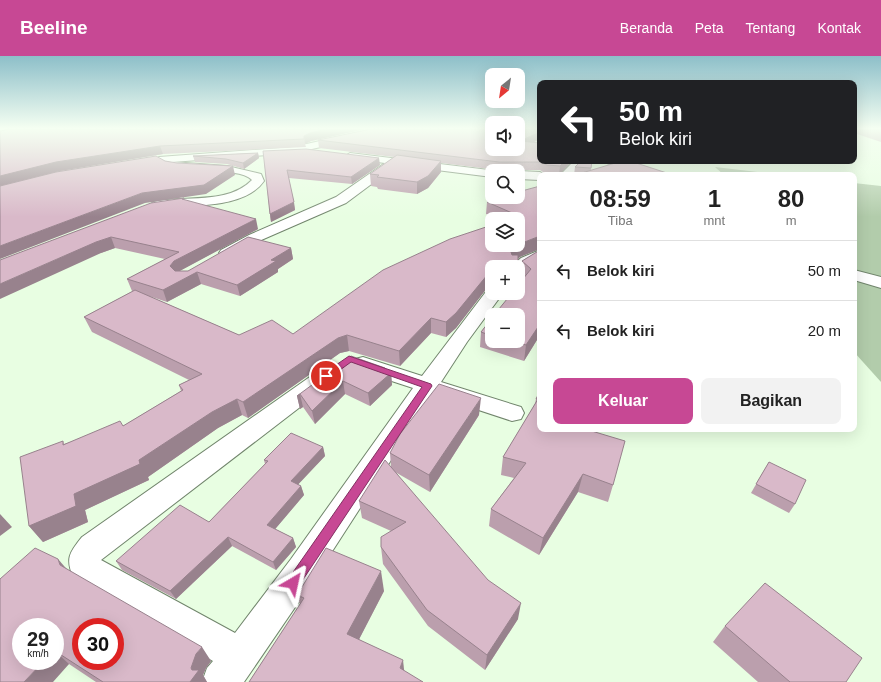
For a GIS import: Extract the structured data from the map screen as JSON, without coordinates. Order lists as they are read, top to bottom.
{
  "north": "bottom left",
  "page": {
    "header": "Beeline",
    "nav": [
      "Beranda",
      "Peta",
      "Tentang",
      "Kontak"
    ],
    "map_buttons": ["+", "−"],
    "turn": ["50 m", "Belok kiri"],
    "eta": [
      "08:59",
      "Tiba",
      "1",
      "mnt",
      "80",
      "m"
    ],
    "list": [
      {
        "name": "Belok kiri",
        "value": "50 m"
      },
      {
        "name": "Belok kiri",
        "value": "20 m"
      }
    ],
    "buttons": ["Keluar", "Bagikan"],
    "speed": "29 km/h",
    "limit": "30"
  }
}
